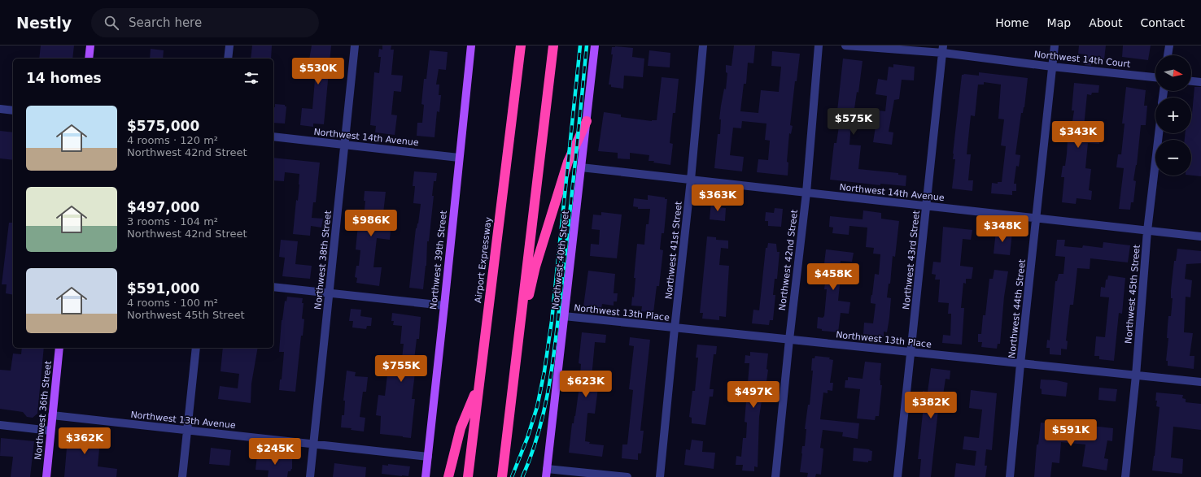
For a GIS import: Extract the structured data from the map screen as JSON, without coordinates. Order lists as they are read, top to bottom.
{
  "streets": {
    "highway": ["Airport Expressway"],
    "main road": ["Northwest 39th Street", "Northwest 40th Street", "Northwest 36th Street"],
    "street": [
      "Northwest 14th Court",
      "Northwest 14th Avenue",
      "Northwest 41st Street",
      "Northwest 38th Street",
      "Northwest 42nd Street",
      "Northwest 43rd Street",
      "Northwest 45th Street",
      "Northwest 44th Street",
      "Northwest 13th Place",
      "Northwest 13th Avenue"
    ]
  },
  "crossings": [
    ["Northwest 14th Court", "Northwest 43rd Street"],
    ["Northwest 14th Court", "Northwest 44th Street"],
    ["Northwest 14th Avenue", "Northwest 41st Street"],
    ["Northwest 14th Avenue", "Northwest 38th Street"],
    ["Northwest 14th Avenue", "Northwest 39th Street"],
    ["Northwest 14th Avenue", "Northwest 40th Street"],
    ["Northwest 14th Avenue", "Northwest 42nd Street"],
    ["Northwest 14th Avenue", "Northwest 43rd Street"],
    ["Northwest 14th Avenue", "Northwest 45th Street"],
    ["Northwest 14th Avenue", "Northwest 44th Street"],
    ["Northwest 41st Street", "Northwest 13th Place"],
    ["Northwest 38th Street", "Northwest 13th Avenue"],
    ["Northwest 39th Street", "Northwest 13th Avenue"],
    ["Northwest 40th Street", "Northwest 13th Place"],
    ["Northwest 42nd Street", "Northwest 13th Place"],
    ["Northwest 43rd Street", "Northwest 13th Place"],
    ["Northwest 45th Street", "Northwest 13th Place"],
    ["Northwest 44th Street", "Northwest 13th Place"],
    ["Northwest 36th Street", "Northwest 13th Avenue"]
  ],
  "north": "right",
  "page": {
    "header": "Nestly",
    "search": "Search here",
    "nav": [
      "Home",
      "Map",
      "About",
      "Contact"
    ],
    "map_buttons": ["+", "−"],
    "price": [
      "$530K",
      "$575K",
      "$343K",
      "$363K",
      "$986K",
      "$348K",
      "$458K",
      "$755K",
      "$623K",
      "$497K",
      "$382K",
      "$591K",
      "$362K",
      "$245K"
    ],
    "heading": "14 homes",
    "list": [
      {
        "name": "$575,000",
        "note": "4 rooms · 120 m² · Northwest 42nd Street"
      },
      {
        "name": "$497,000",
        "note": "3 rooms · 104 m² · Northwest 42nd Street"
      },
      {
        "name": "$591,000",
        "note": "4 rooms · 100 m² · Northwest 45th Street"
      }
    ]
  }
}
